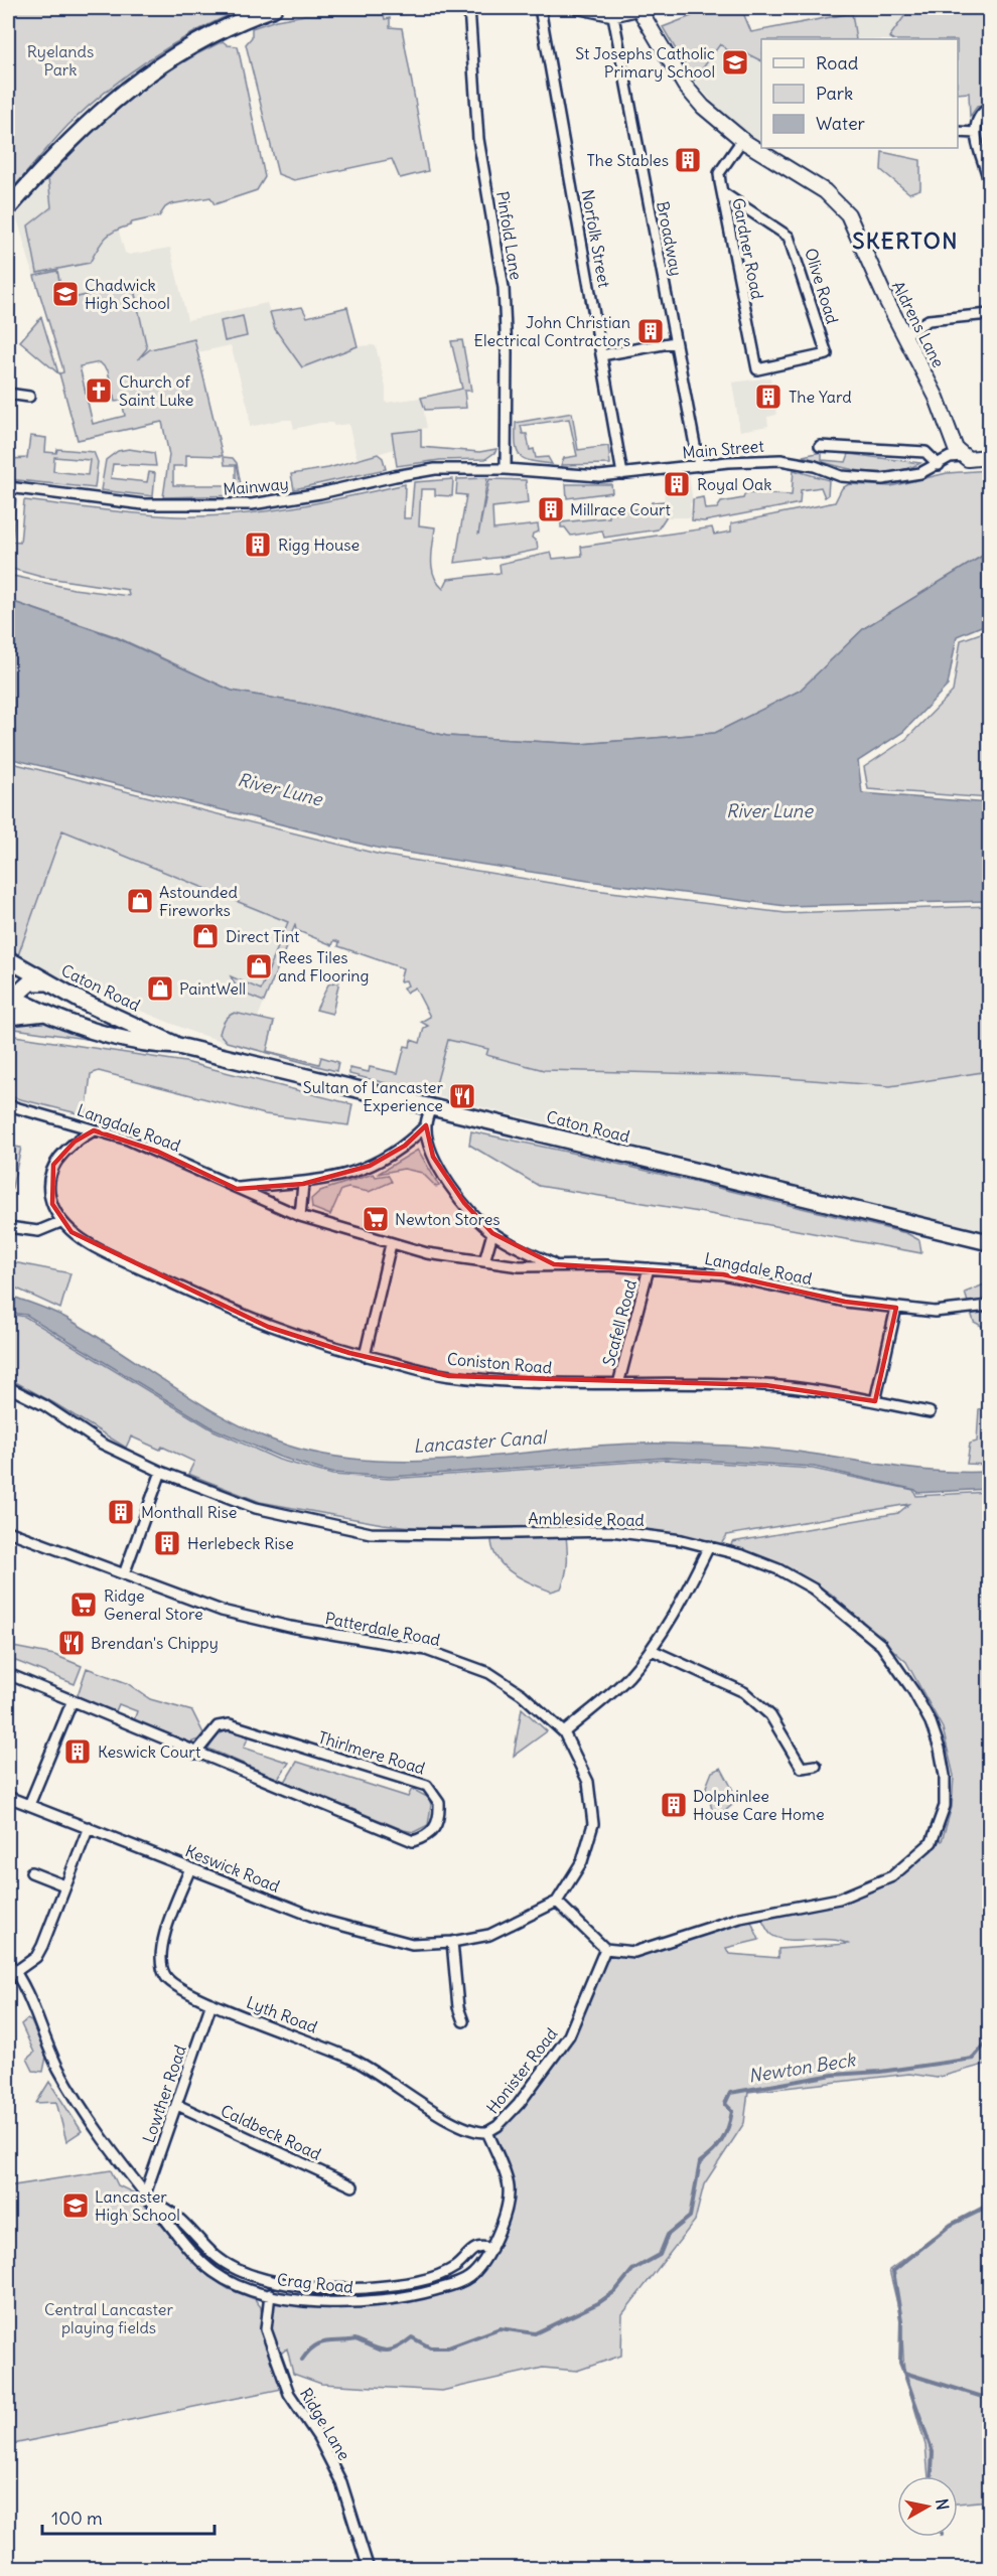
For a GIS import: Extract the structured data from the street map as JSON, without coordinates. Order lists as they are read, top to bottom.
{
  "streets": {
    "main road": ["Caton Road"],
    "street": [
      "Pinfold Lane",
      "Norfolk Street",
      "Broadway",
      "Gardner Road",
      "Olive Road",
      "Aldrens Lane",
      "Main Street",
      "Mainway",
      "Langdale Road",
      "Scafell Road",
      "Coniston Road",
      "Ambleside Road",
      "Patterdale Road",
      "Thirlmere Road",
      "Keswick Road",
      "Lyth Road",
      "Honister Road",
      "Lowther Road",
      "Caldbeck Road",
      "Crag Road",
      "Ridge Lane"
    ]
  },
  "crossings": [
    ["Pinfold Lane", "Main Street"],
    ["Pinfold Lane", "Mainway"],
    ["Norfolk Street", "Main Street"],
    ["Broadway", "Aldrens Lane"],
    ["Broadway", "Main Street"],
    ["Gardner Road", "Olive Road"],
    ["Gardner Road", "Aldrens Lane"],
    ["Aldrens Lane", "Main Street"],
    ["Main Street", "Mainway"],
    ["Langdale Road", "Scafell Road"],
    ["Scafell Road", "Coniston Road"],
    ["Ambleside Road", "Honister Road"],
    ["Patterdale Road", "Keswick Road"],
    ["Keswick Road", "Lyth Road"],
    ["Lyth Road", "Honister Road"],
    ["Lyth Road", "Lowther Road"],
    ["Lyth Road", "Crag Road"],
    ["Honister Road", "Crag Road"],
    ["Lowther Road", "Caldbeck Road"],
    ["Lowther Road", "Crag Road"],
    ["Crag Road", "Ridge Lane"]
  ],
  "districts": ["SKERTON"],
  "water": ["River Lune", "Lancaster Canal", "Newton Beck"],
  "parks": ["Ryelands Park", "Central Lancaster playing fields"],
  "places": {
    "school or university": ["St Josephs Catholic Primary School", "Chadwick High School", "Lancaster High School"],
    "building": [
      "The Stables",
      "John Christian Electrical Contractors",
      "The Yard",
      "Royal Oak",
      "Millrace Court",
      "Rigg House",
      "Monthall Rise",
      "Herlebeck Rise",
      "Keswick Court",
      "Dolphinlee House Care Home"
    ],
    "church": ["Church of Saint Luke"],
    "shop": [
      "Astounded Fireworks",
      "Direct Tint",
      "Rees Tiles and Flooring",
      "PaintWell"
    ],
    "restaurant": ["Sultan of Lancaster Experience", "Brendan's Chippy"],
    "supermarket": ["Newton Stores", "Ridge General Store"]
  },
  "legend": ["Road", "Park", "Water"],
  "scale_bar": "100 m",
  "north": "right"
}
